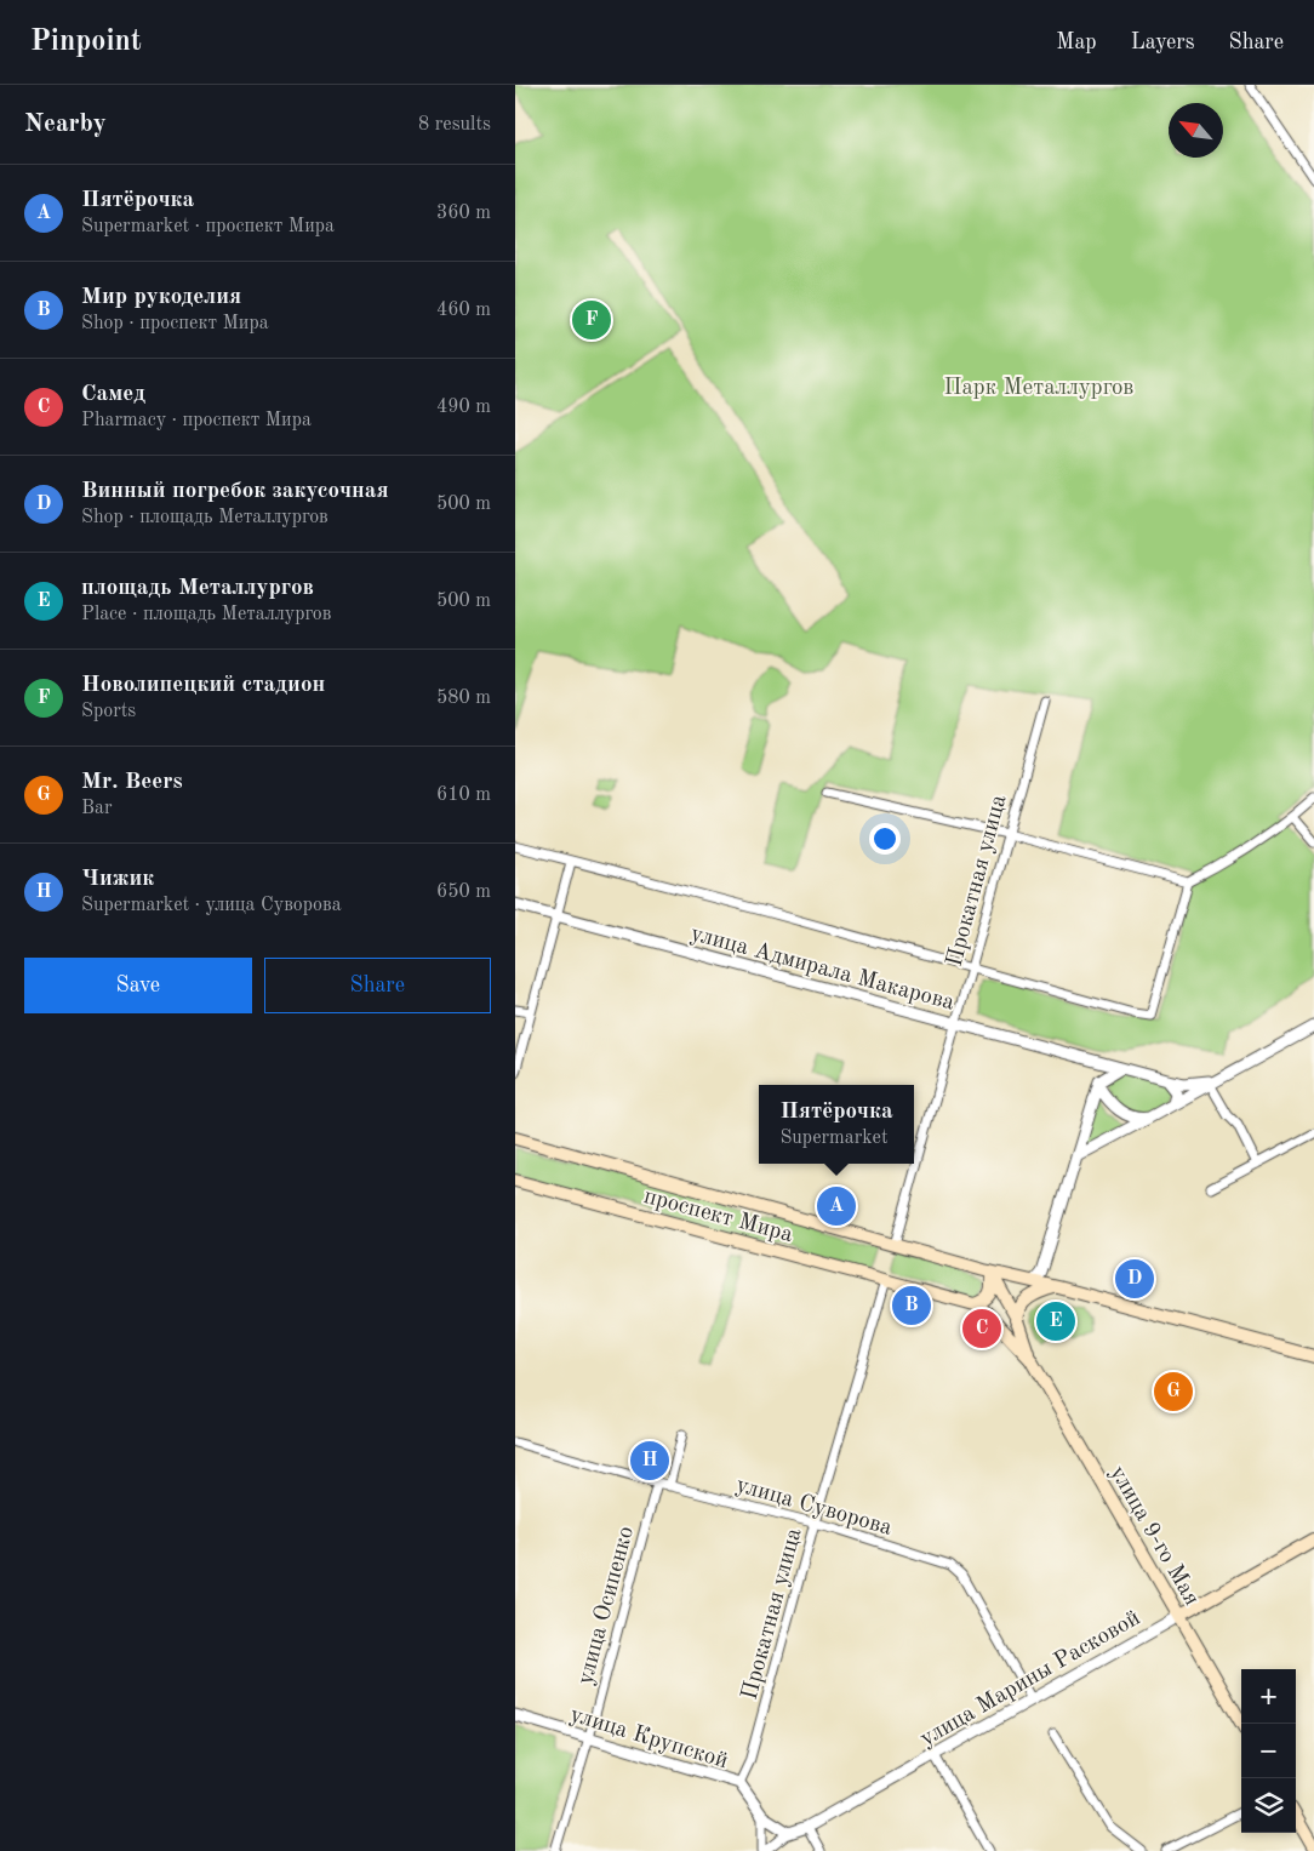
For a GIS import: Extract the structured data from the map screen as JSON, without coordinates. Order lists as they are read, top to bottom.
{
  "streets": {
    "main road": ["проспект Мира", "улица 9-го Мая", "улица Марины Расковой"],
    "street": [
      "Прокатная улица",
      "улица Адмирала Макарова",
      "улица Суворова",
      "улица Осипенко",
      "улица Крупской"
    ]
  },
  "crossings": [
    ["Прокатная улица", "улица Адмирала Макарова"],
    ["Прокатная улица", "проспект Мира"],
    ["Прокатная улица", "улица Суворова"],
    ["Прокатная улица", "улица Крупской"],
    ["проспект Мира", "улица 9-го Мая"],
    ["улица Суворова", "улица Осипенко"],
    ["улица Суворова", "улица Марины Расковой"],
    ["улица 9-го Мая", "улица Марины Расковой"],
    ["улица Осипенко", "улица Крупской"],
    ["улица Марины Расковой", "улица Крупской"]
  ],
  "parks": ["Парк Металлургов"],
  "north": "top left",
  "page": {
    "header": "Pinpoint",
    "nav": ["Map", "Layers", "Share"],
    "heading": ["Nearby", "8 results"],
    "list": [
      {
        "mark": "A",
        "name": "Пятёрочка",
        "note": "Supermarket · проспект Мира",
        "value": "360 m"
      },
      {
        "mark": "B",
        "name": "Мир рукоделия",
        "note": "Shop · проспект Мира",
        "value": "460 m"
      },
      {
        "mark": "C",
        "name": "Самед",
        "note": "Pharmacy · проспект Мира",
        "value": "490 m"
      },
      {
        "mark": "D",
        "name": "Винный погребок закусочная",
        "note": "Shop · площадь Металлургов",
        "value": "500 m"
      },
      {
        "mark": "E",
        "name": "площадь Металлургов",
        "note": "Place · площадь Металлургов",
        "value": "500 m"
      },
      {
        "mark": "F",
        "name": "Новолипецкий стадион",
        "note": "Sports",
        "value": "580 m"
      },
      {
        "mark": "G",
        "name": "Mr. Beers",
        "note": "Bar",
        "value": "610 m"
      },
      {
        "mark": "H",
        "name": "Чижик",
        "note": "Supermarket · улица Суворова",
        "value": "650 m"
      }
    ],
    "pins": [
      "F",
      "A",
      "D",
      "B",
      "E",
      "C",
      "G",
      "H"
    ],
    "buttons": ["Save", "Share"],
    "popup": ["Пятёрочка", "Supermarket"],
    "map_buttons": ["+", "−"]
  }
}
